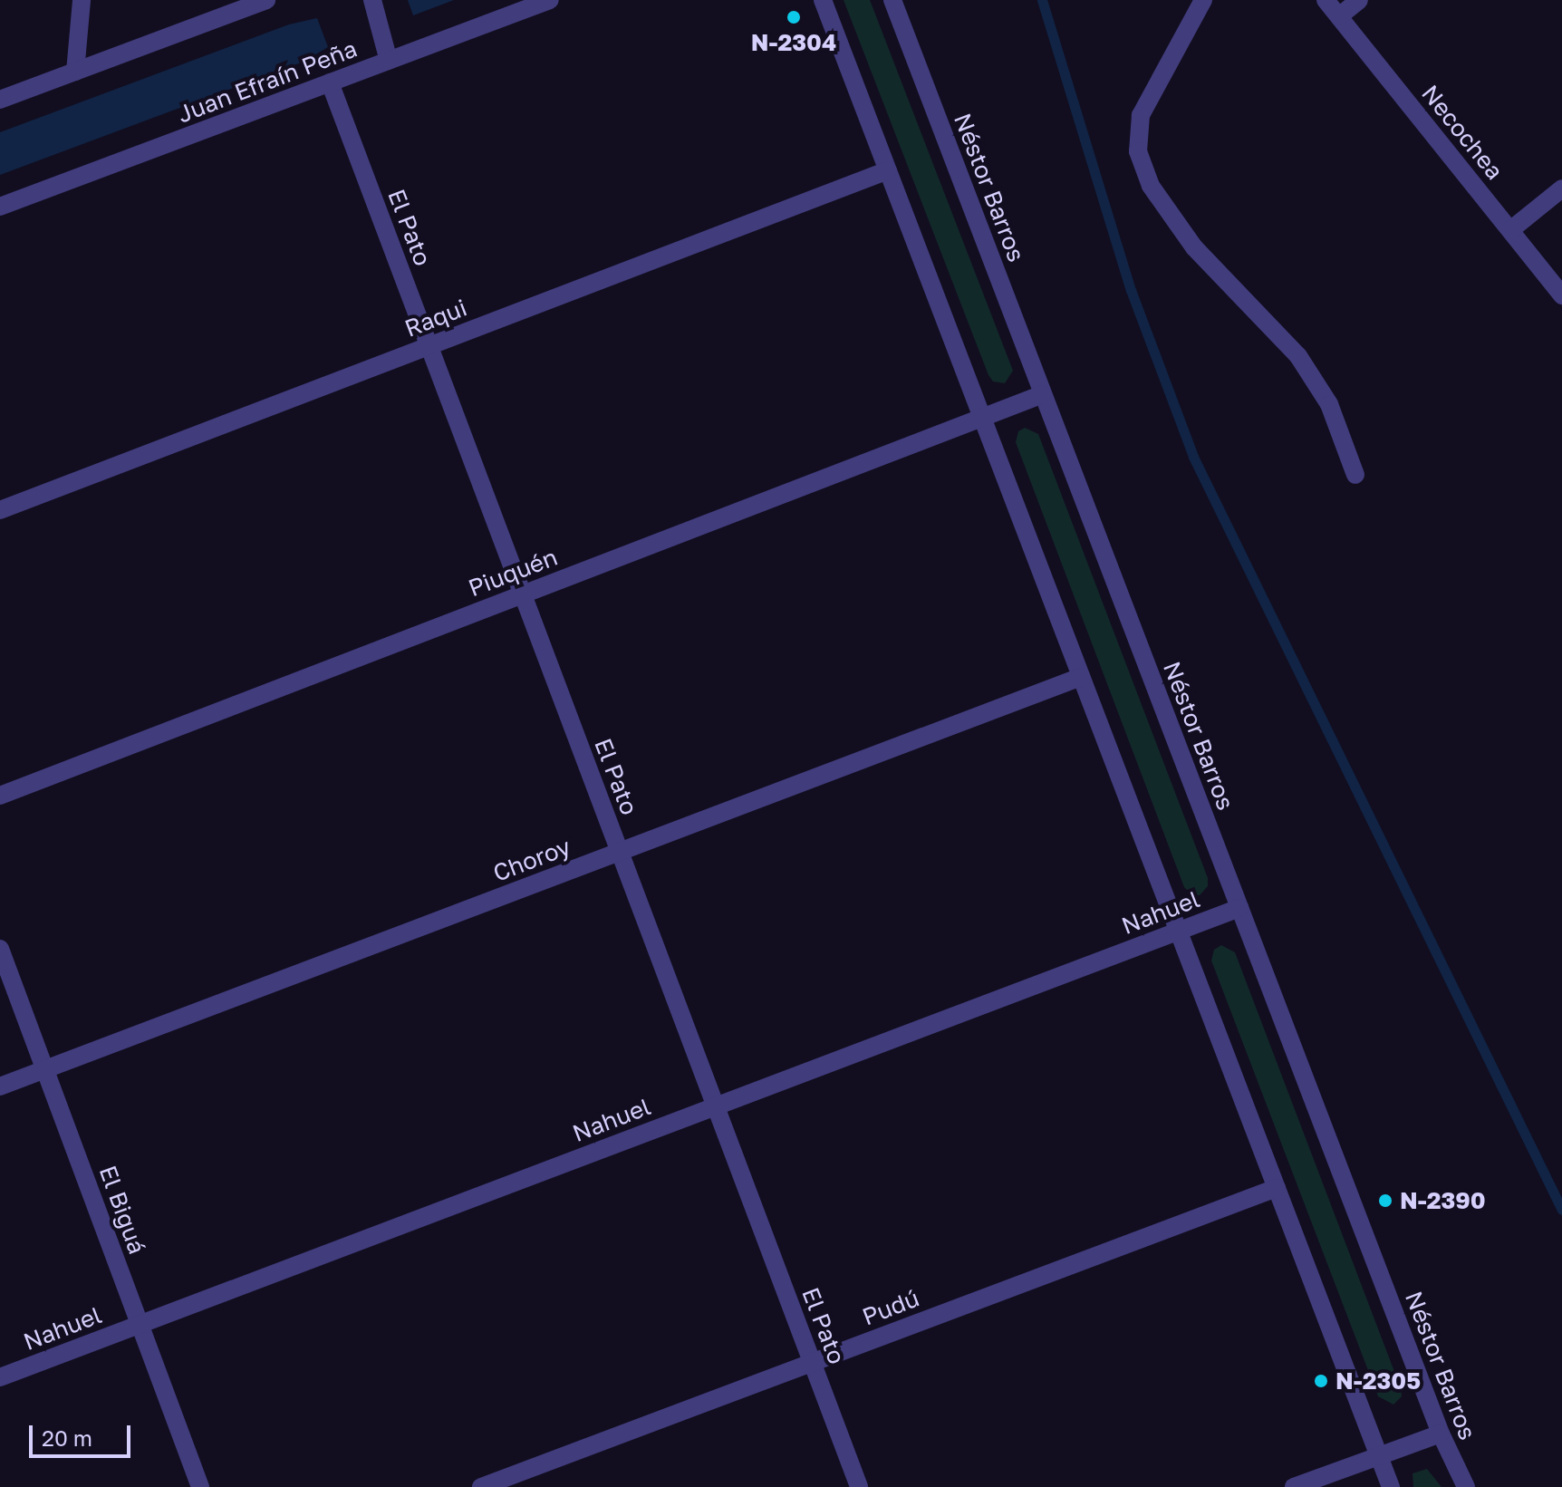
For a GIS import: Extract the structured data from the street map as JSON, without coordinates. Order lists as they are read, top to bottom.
{
  "streets": {
    "street": [
      "Juan Efraín Peña",
      "Necochea",
      "Néstor Barros",
      "El Pato",
      "Raqui",
      "Piuquén",
      "Choroy",
      "Nahuel",
      "El Biguá",
      "Pudú"
    ]
  },
  "crossings": [
    ["Juan Efraín Peña", "El Pato"],
    ["Néstor Barros", "Piuquén"],
    ["Néstor Barros", "Nahuel"],
    ["El Pato", "Raqui"],
    ["El Pato", "Piuquén"],
    ["El Pato", "Choroy"],
    ["El Pato", "Nahuel"],
    ["El Pato", "Pudú"],
    ["Choroy", "El Biguá"],
    ["Nahuel", "El Biguá"]
  ],
  "places": ["N-2304", "N-2390", "N-2305"],
  "scale_bar": "20 m"
}
